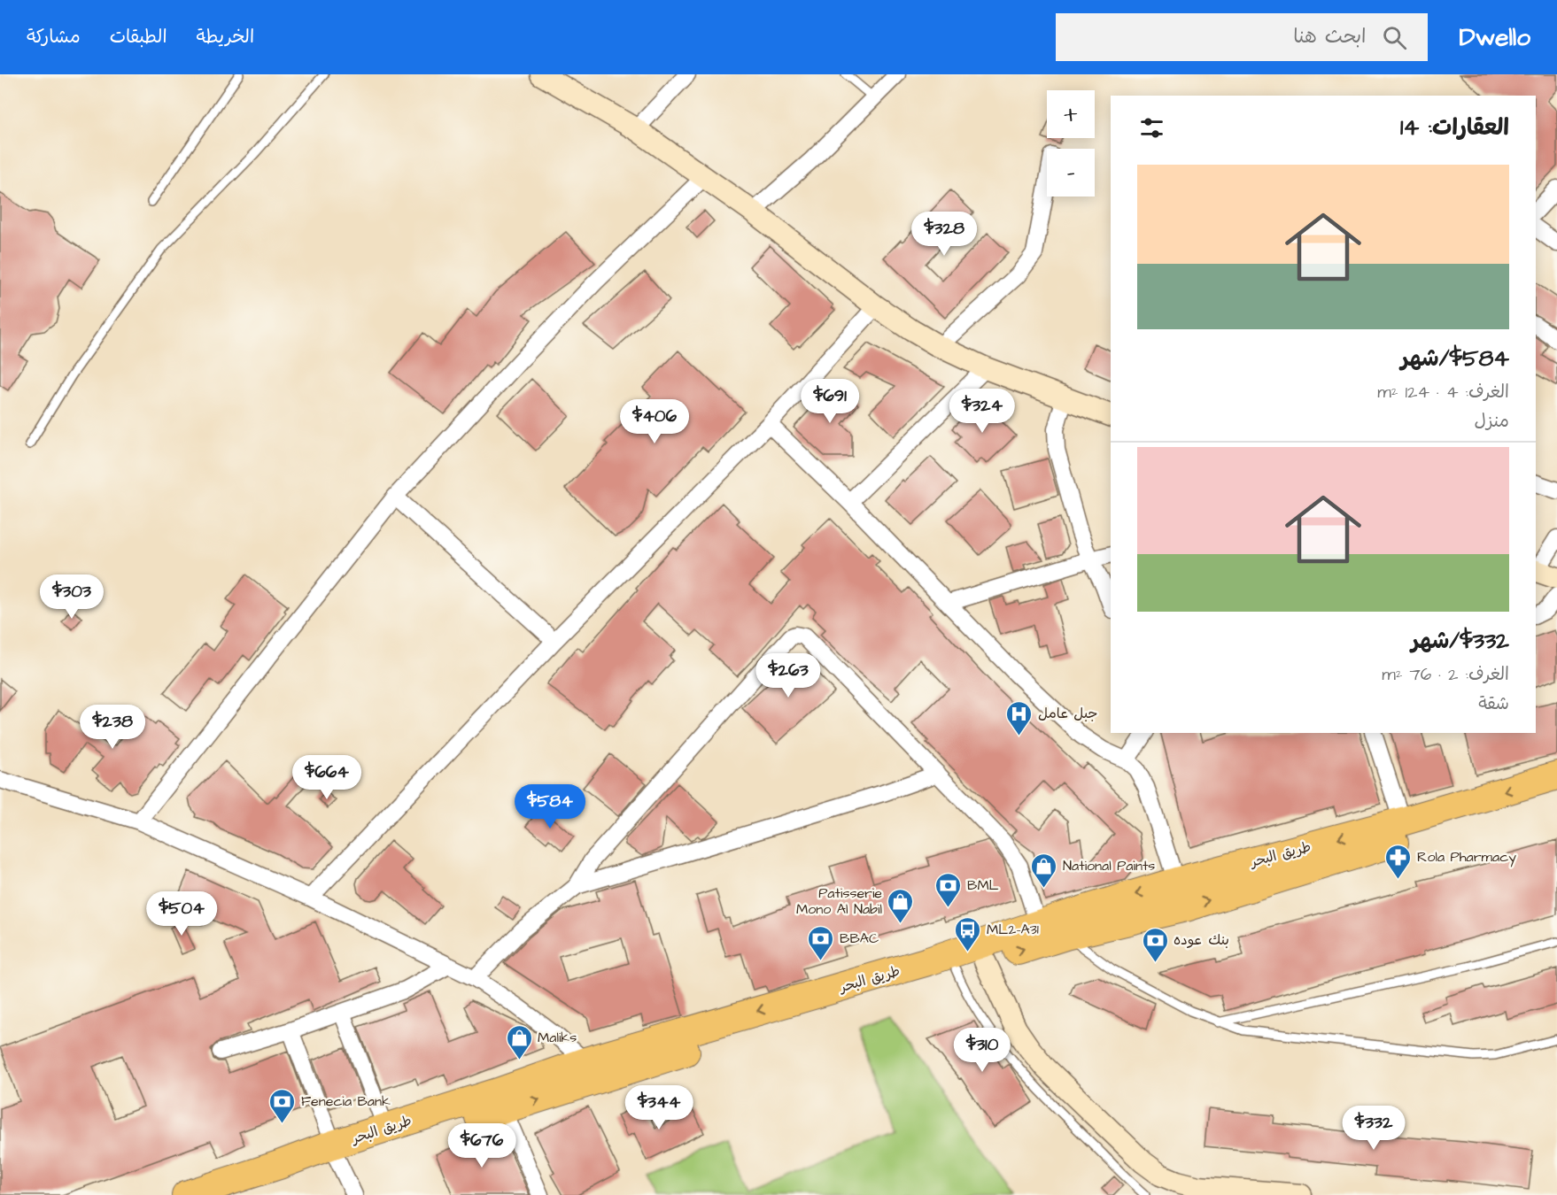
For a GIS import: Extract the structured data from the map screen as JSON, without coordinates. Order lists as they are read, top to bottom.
{
  "streets": {
    "highway": ["طريق البحر"]
  },
  "places": {
    "hospital": ["جبل عامل"],
    "pharmacy": ["Rola Pharmacy"],
    "shop": ["National Paints", "Patisserie Mono Al Nabil", "Maliks"],
    "bank": [
      "BML",
      "BBAC",
      "بنك عوده",
      "Fenecia Bank"
    ],
    "bus stop": ["ML2-A31"]
  },
  "page": {
    "header": "Dwello",
    "search": "ابحث هنا",
    "nav": ["الخريطة", "الطبقات", "مشاركة"],
    "map_buttons": ["+", "−"],
    "heading": "العقارات: 14",
    "list": [
      {
        "name": "$584/شهر",
        "note": "الغرف: 4 · 124 m² · منزل"
      },
      {
        "name": "$332/شهر",
        "note": "الغرف: 2 · 76 m² · شقة"
      }
    ],
    "price": [
      "$328",
      "$691",
      "$324",
      "$406",
      "$303",
      "$263",
      "$238",
      "$664",
      "$584",
      "$504",
      "$310",
      "$344",
      "$332",
      "$676"
    ]
  }
}
